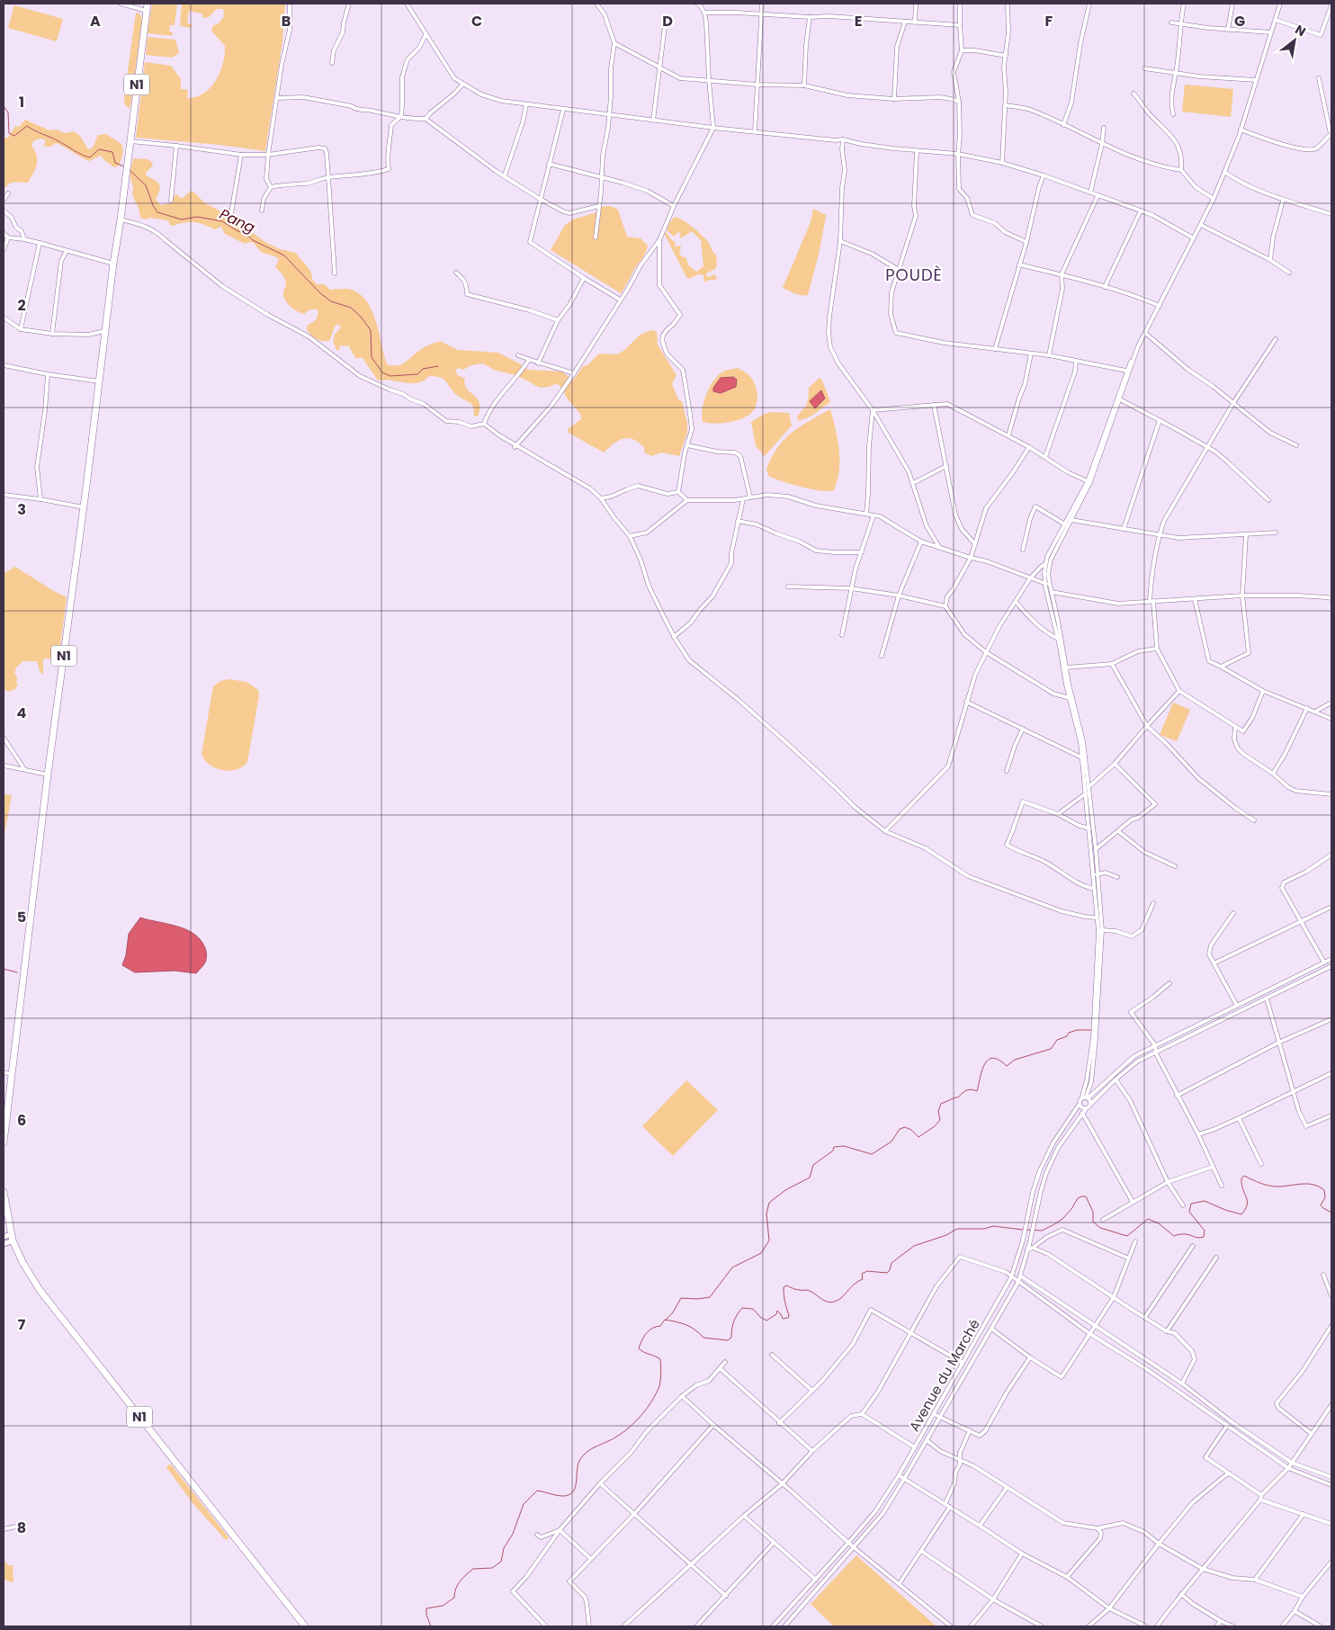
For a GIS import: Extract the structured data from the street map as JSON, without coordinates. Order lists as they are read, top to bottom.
{
  "streets": {
    "highway": ["N1"],
    "street": ["Avenue du Marché"]
  },
  "districts": ["POUDÈ"],
  "water": ["Pang"],
  "north": "top right",
  "grid": {
    "columns": [
      "A",
      "B",
      "C",
      "D",
      "E",
      "F",
      "G"
    ],
    "rows": [
      "1",
      "2",
      "3",
      "4",
      "5",
      "6",
      "7",
      "8"
    ]
  }
}
